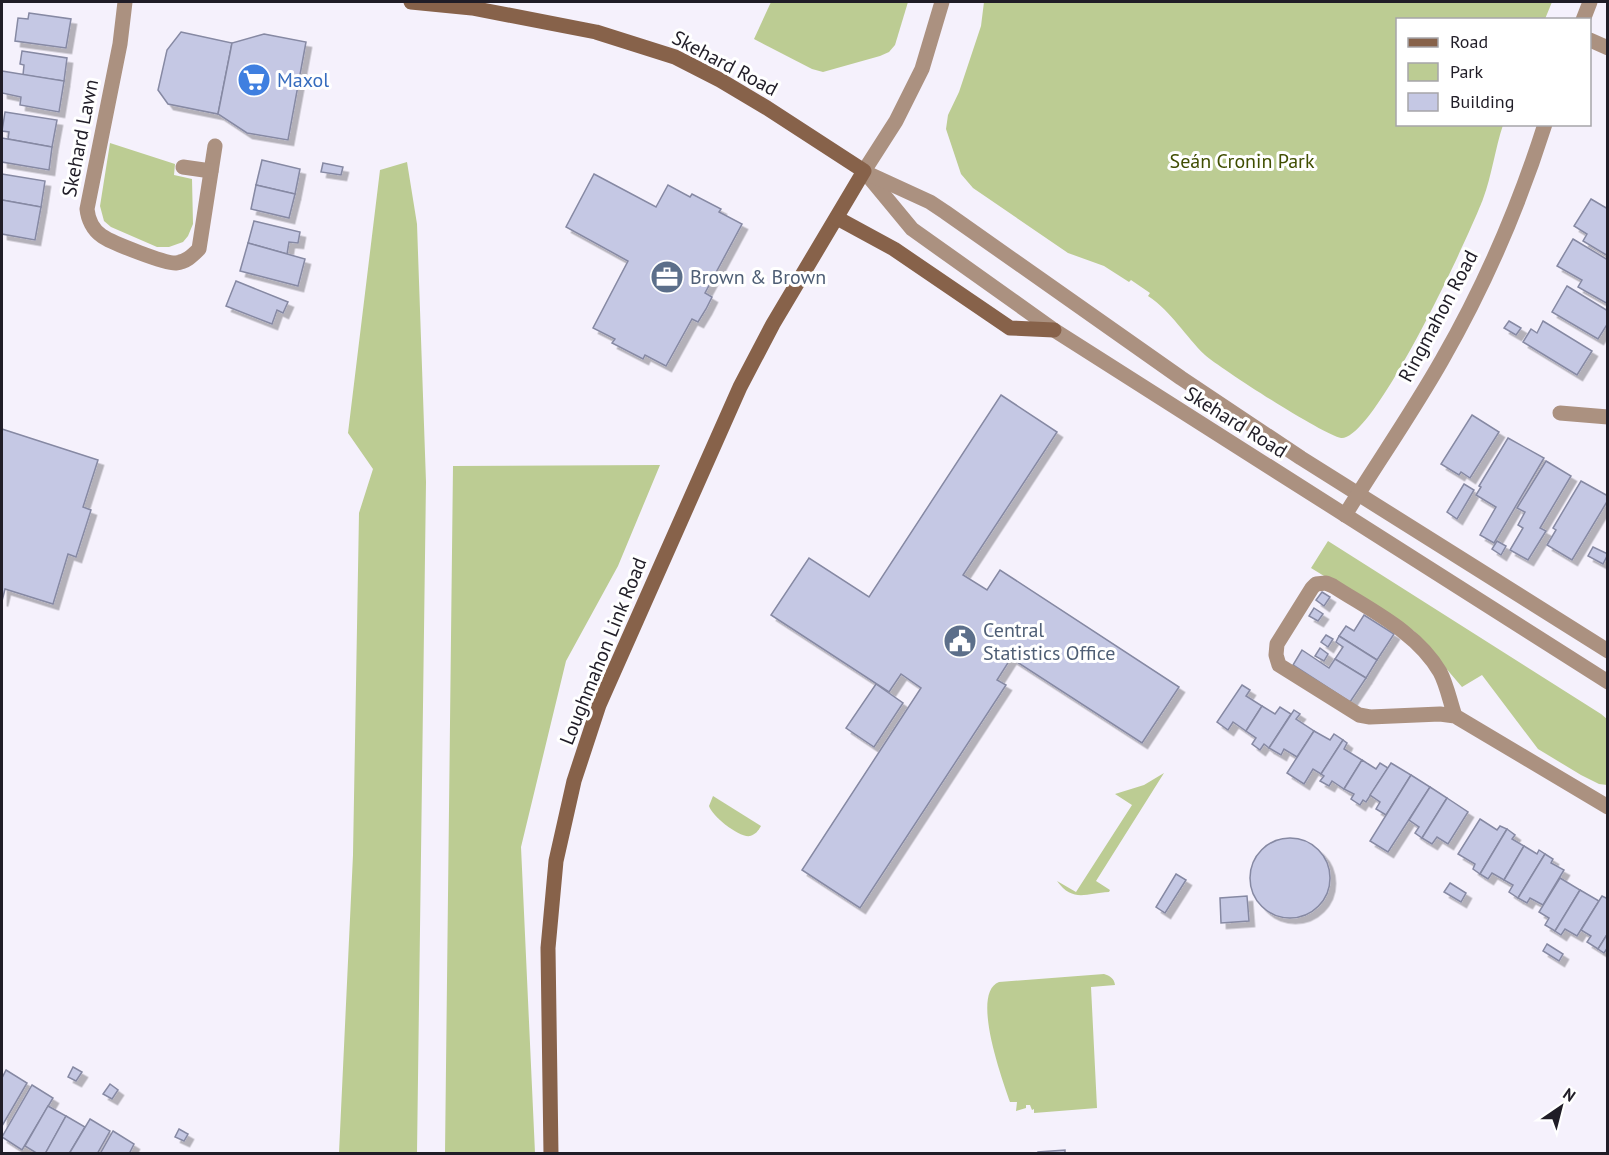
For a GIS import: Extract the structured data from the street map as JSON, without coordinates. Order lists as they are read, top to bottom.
{
  "streets": {
    "main road": ["Skehard Road", "Loughmahon Link Road"],
    "street": ["Skehard Lawn", "Ringmahon Road"]
  },
  "crossings": [
    ["Skehard Road", "Ringmahon Road"],
    ["Skehard Road", "Loughmahon Link Road"]
  ],
  "parks": ["Seán Cronin Park"],
  "places": {
    "supermarket": ["Maxol"],
    "office": ["Brown & Brown"],
    "public building": ["Central Statistics Office"]
  },
  "legend": ["Road", "Park", "Building"],
  "north": "top right"
}
